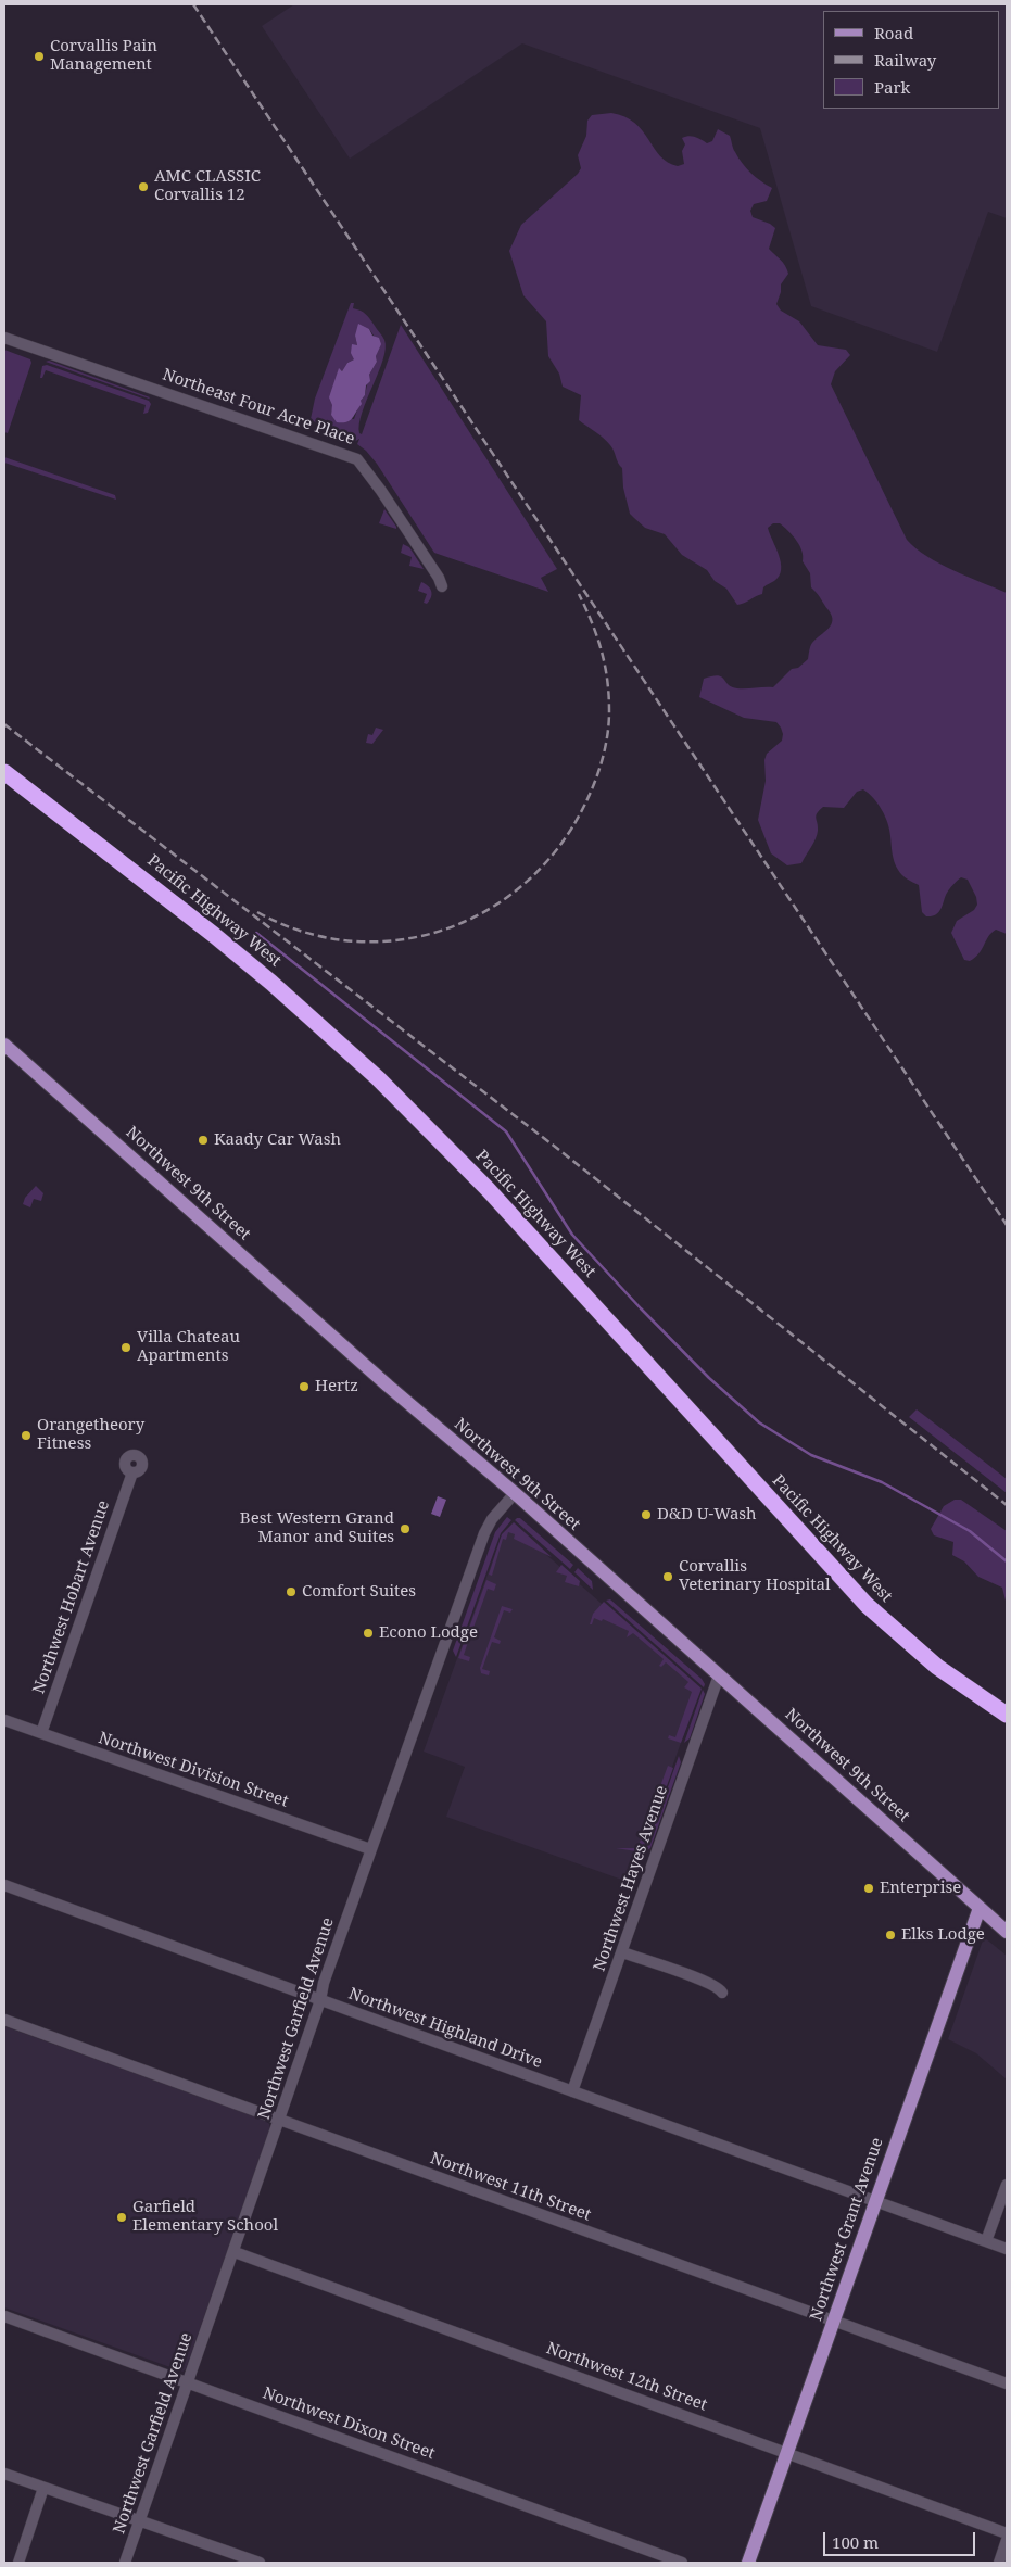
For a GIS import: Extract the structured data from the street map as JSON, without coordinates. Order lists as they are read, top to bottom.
{
  "streets": {
    "highway": ["Pacific Highway West"],
    "main road": ["Northwest 9th Street", "Northwest Grant Avenue"],
    "street": [
      "Northeast Four Acre Place",
      "Northwest Hobart Avenue",
      "Northwest Division Street",
      "Northwest Hayes Avenue",
      "Northwest Garfield Avenue",
      "Northwest Highland Drive",
      "Northwest 11th Street",
      "Northwest 12th Street",
      "Northwest Dixon Street"
    ]
  },
  "crossings": [
    ["Northwest 9th Street", "Northwest Hayes Avenue"],
    ["Northwest 9th Street", "Northwest Garfield Avenue"],
    ["Northwest 9th Street", "Northwest Grant Avenue"],
    ["Northwest Hobart Avenue", "Northwest Division Street"],
    ["Northwest Division Street", "Northwest Garfield Avenue"],
    ["Northwest Hayes Avenue", "Northwest Highland Drive"],
    ["Northwest Garfield Avenue", "Northwest Highland Drive"],
    ["Northwest Garfield Avenue", "Northwest 11th Street"],
    ["Northwest Garfield Avenue", "Northwest 12th Street"],
    ["Northwest Garfield Avenue", "Northwest Dixon Street"],
    ["Northwest Highland Drive", "Northwest Grant Avenue"],
    ["Northwest 11th Street", "Northwest Grant Avenue"],
    ["Northwest Grant Avenue", "Northwest 12th Street"]
  ],
  "places": [
    "Corvallis Pain Management",
    "AMC CLASSIC Corvallis 12",
    "Kaady Car Wash",
    "Villa Chateau Apartments",
    "Hertz",
    "Orangetheory Fitness",
    "D&D U-Wash",
    "Best Western Grand Manor and Suites",
    "Corvallis Veterinary Hospital",
    "Comfort Suites",
    "Econo Lodge",
    "Enterprise",
    "Elks Lodge",
    "Garfield Elementary School"
  ],
  "legend": ["Road", "Railway", "Park"],
  "scale_bar": "100 m"
}
